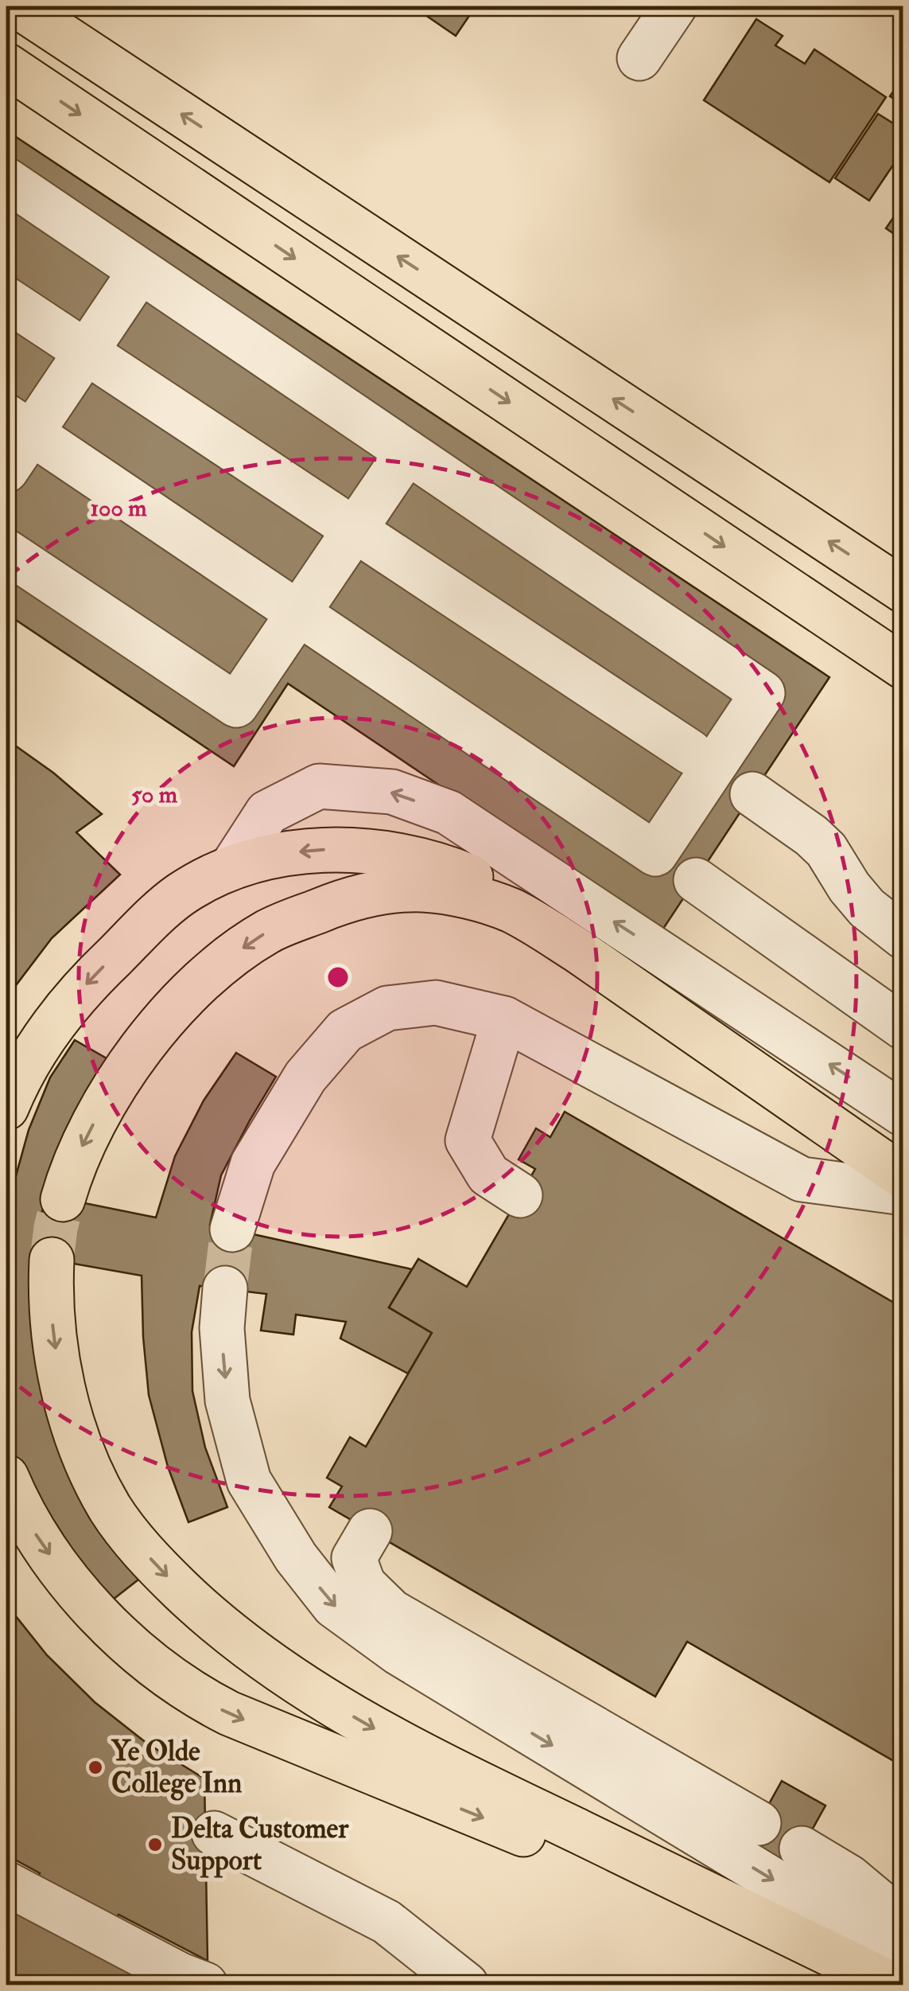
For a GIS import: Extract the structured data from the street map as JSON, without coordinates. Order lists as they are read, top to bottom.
{
  "places": ["Ye Olde College Inn", "Delta Customer Support"],
  "rings": ["100 m", "50 m"]
}
